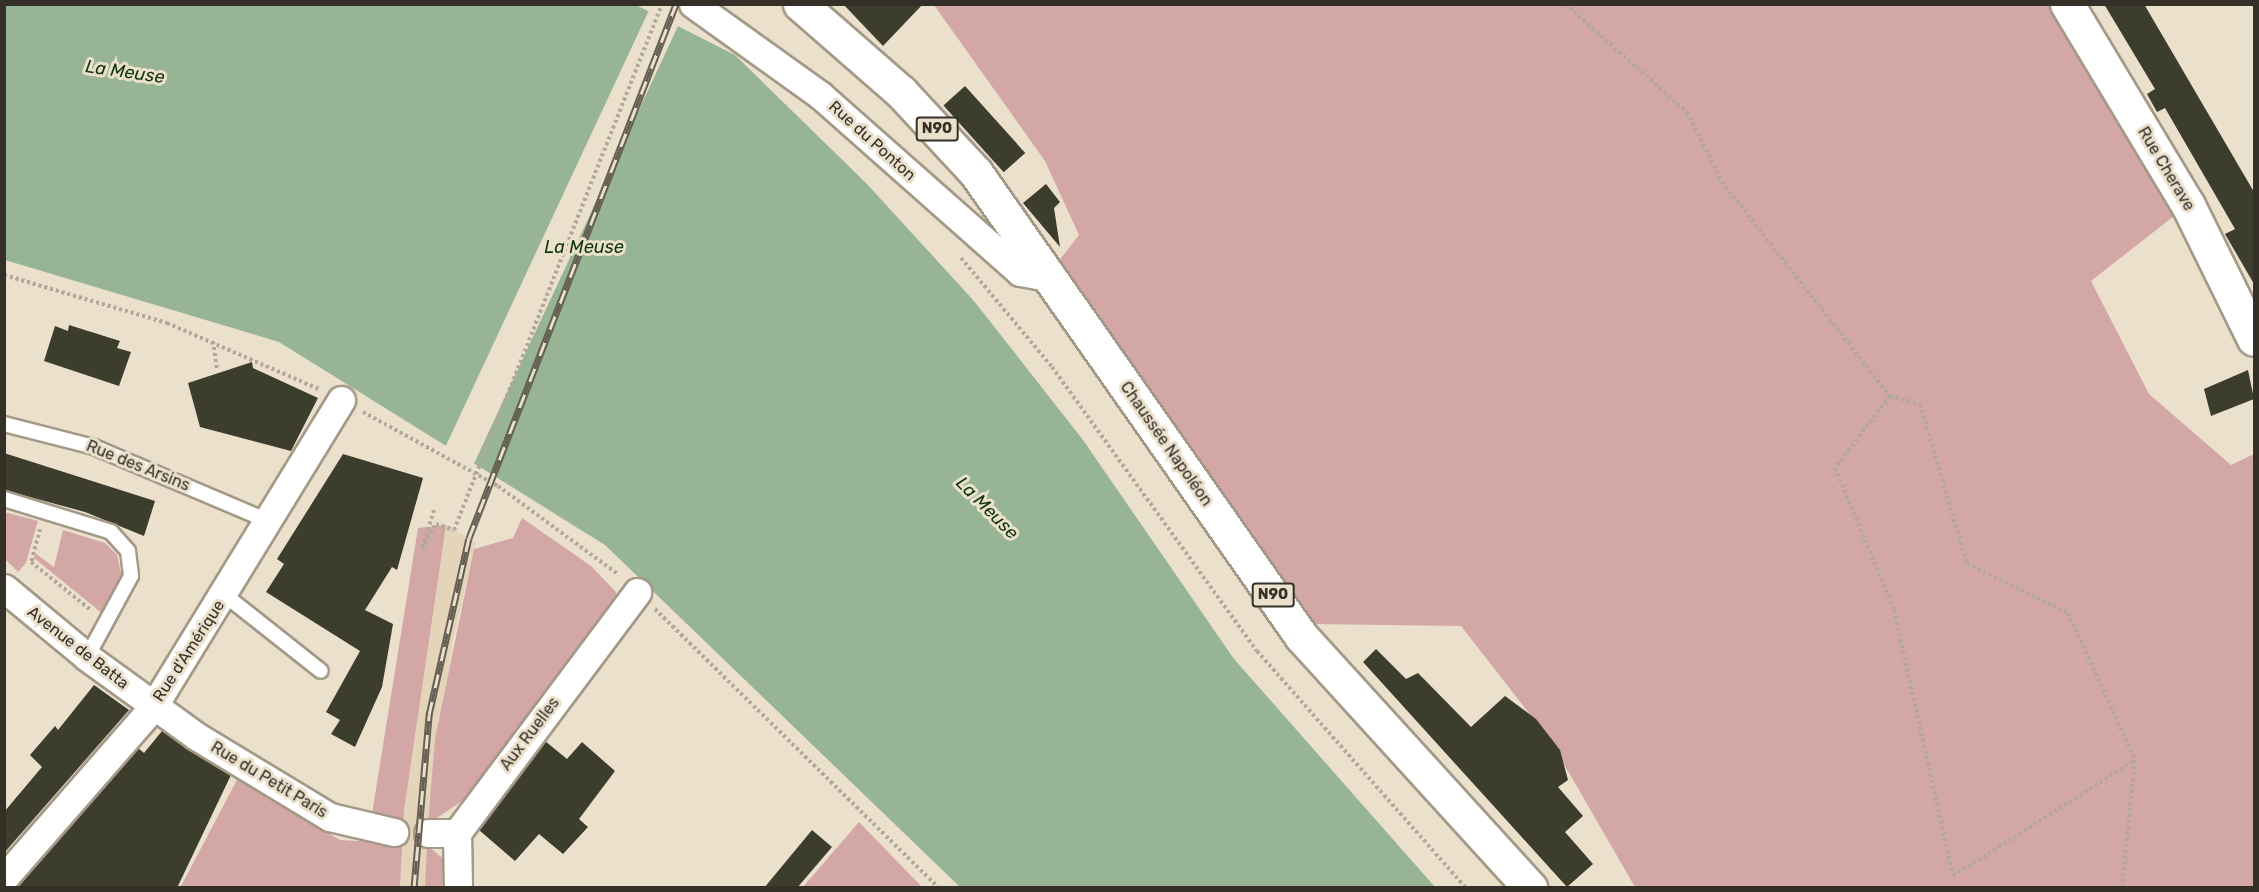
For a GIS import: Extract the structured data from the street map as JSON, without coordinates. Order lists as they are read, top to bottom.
{
  "streets": {
    "main road": ["N90", "Rue Cherave", "Chaussée Napoléon"],
    "street": [
      "Rue du Ponton",
      "Avenue de Batta",
      "Rue d'Amérique",
      "Aux Ruelles",
      "Rue du Petit Paris"
    ],
    "lane": ["Rue des Arsins"]
  },
  "crossings": [
    ["Rue du Ponton", "Chaussée Napoléon"],
    ["Rue des Arsins", "Rue d'Amérique"],
    ["Avenue de Batta", "Rue d'Amérique"],
    ["Avenue de Batta", "Rue du Petit Paris"],
    ["Rue d'Amérique", "Rue du Petit Paris"]
  ],
  "water": ["La Meuse"]
}
